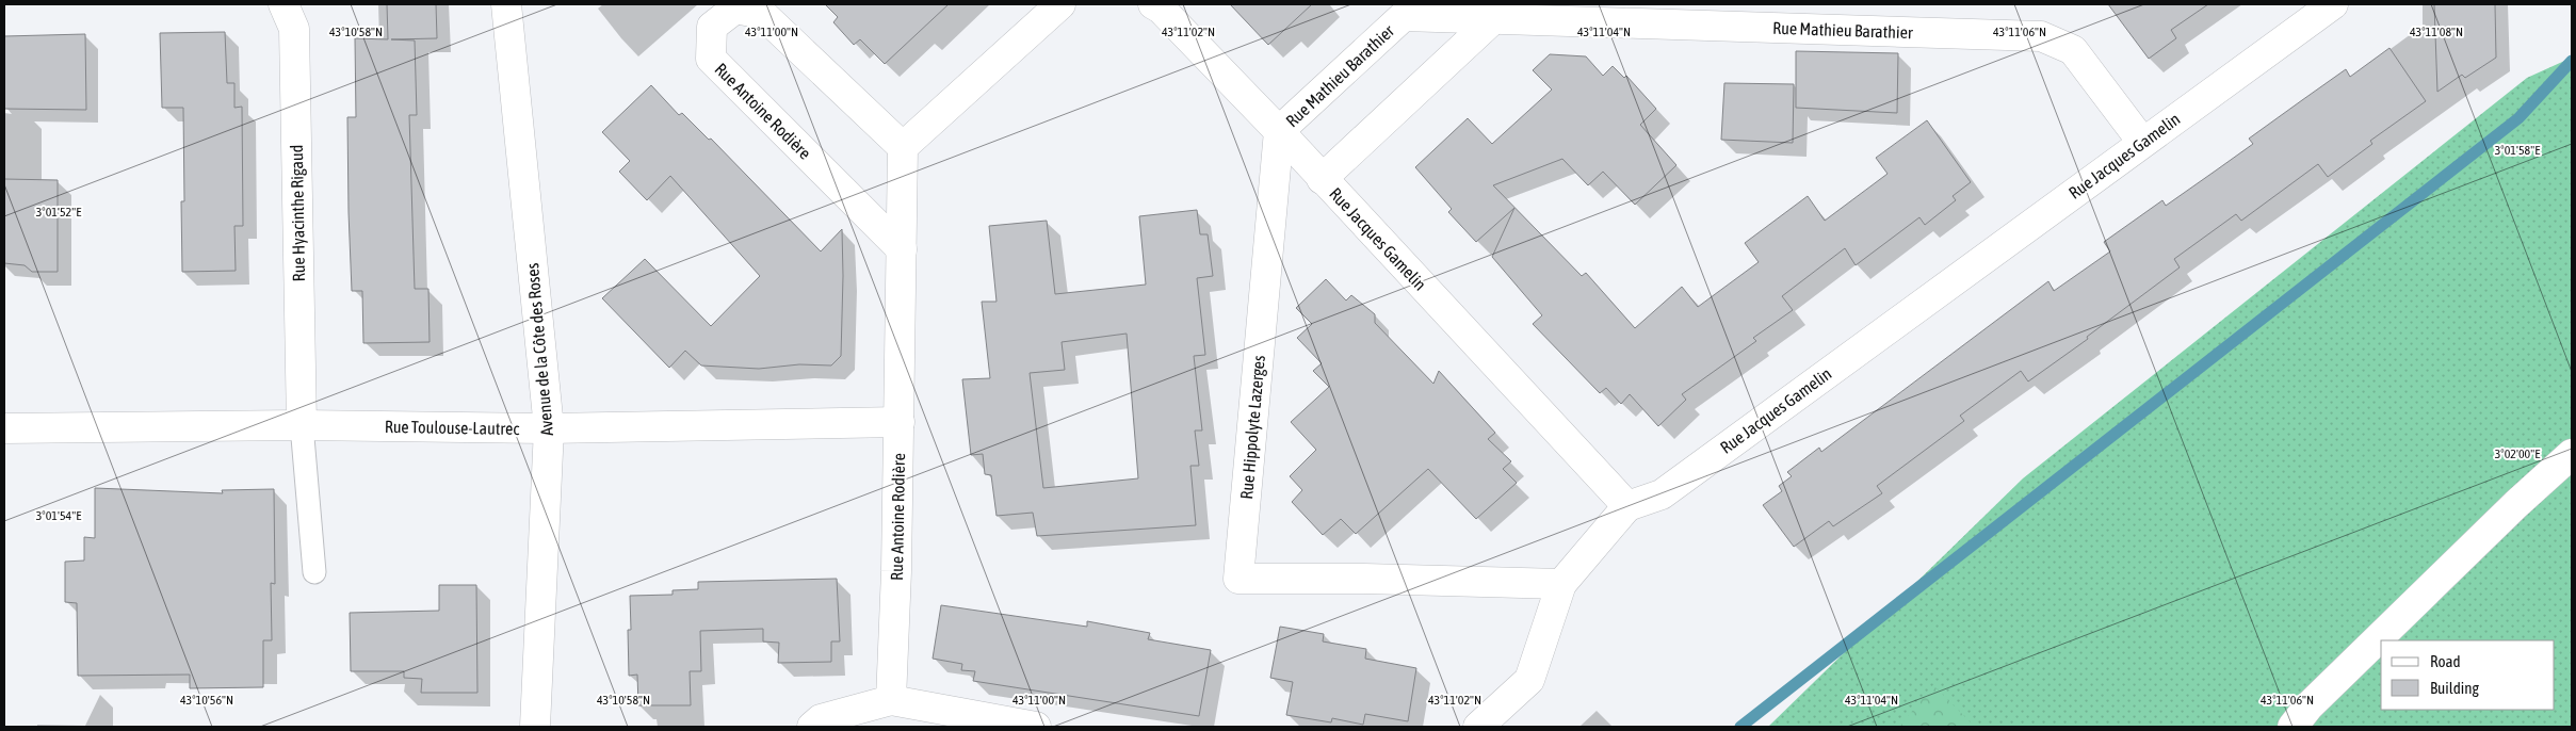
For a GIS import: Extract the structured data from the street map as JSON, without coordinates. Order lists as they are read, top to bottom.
{
  "streets": {
    "street": [
      "Rue Mathieu Barathier",
      "Rue Antoine Rodière",
      "Rue Jacques Gamelin",
      "Rue Hyacinthe Rigaud",
      "Avenue de la Côte des Roses",
      "Rue Toulouse-Lautrec",
      "Rue Hippolyte Lazerges"
    ]
  },
  "crossings": [
    ["Rue Mathieu Barathier", "Rue Jacques Gamelin"],
    ["Rue Mathieu Barathier", "Rue Hippolyte Lazerges"],
    ["Rue Antoine Rodière", "Rue Toulouse-Lautrec"],
    ["Rue Jacques Gamelin", "Rue Hippolyte Lazerges"],
    ["Rue Hyacinthe Rigaud", "Rue Toulouse-Lautrec"],
    ["Avenue de la Côte des Roses", "Rue Toulouse-Lautrec"]
  ],
  "legend": ["Road", "Building"],
  "coordinates": [
    "43°11'02\"N",
    "43°10'58\"N",
    "43°11'00\"N",
    "43°11'04\"N",
    "43°11'06\"N",
    "43°11'08\"N",
    "3°01'58\"E",
    "3°01'52\"E",
    "3°02'00\"E",
    "3°01'54\"E",
    "43°10'56\"N"
  ]
}
